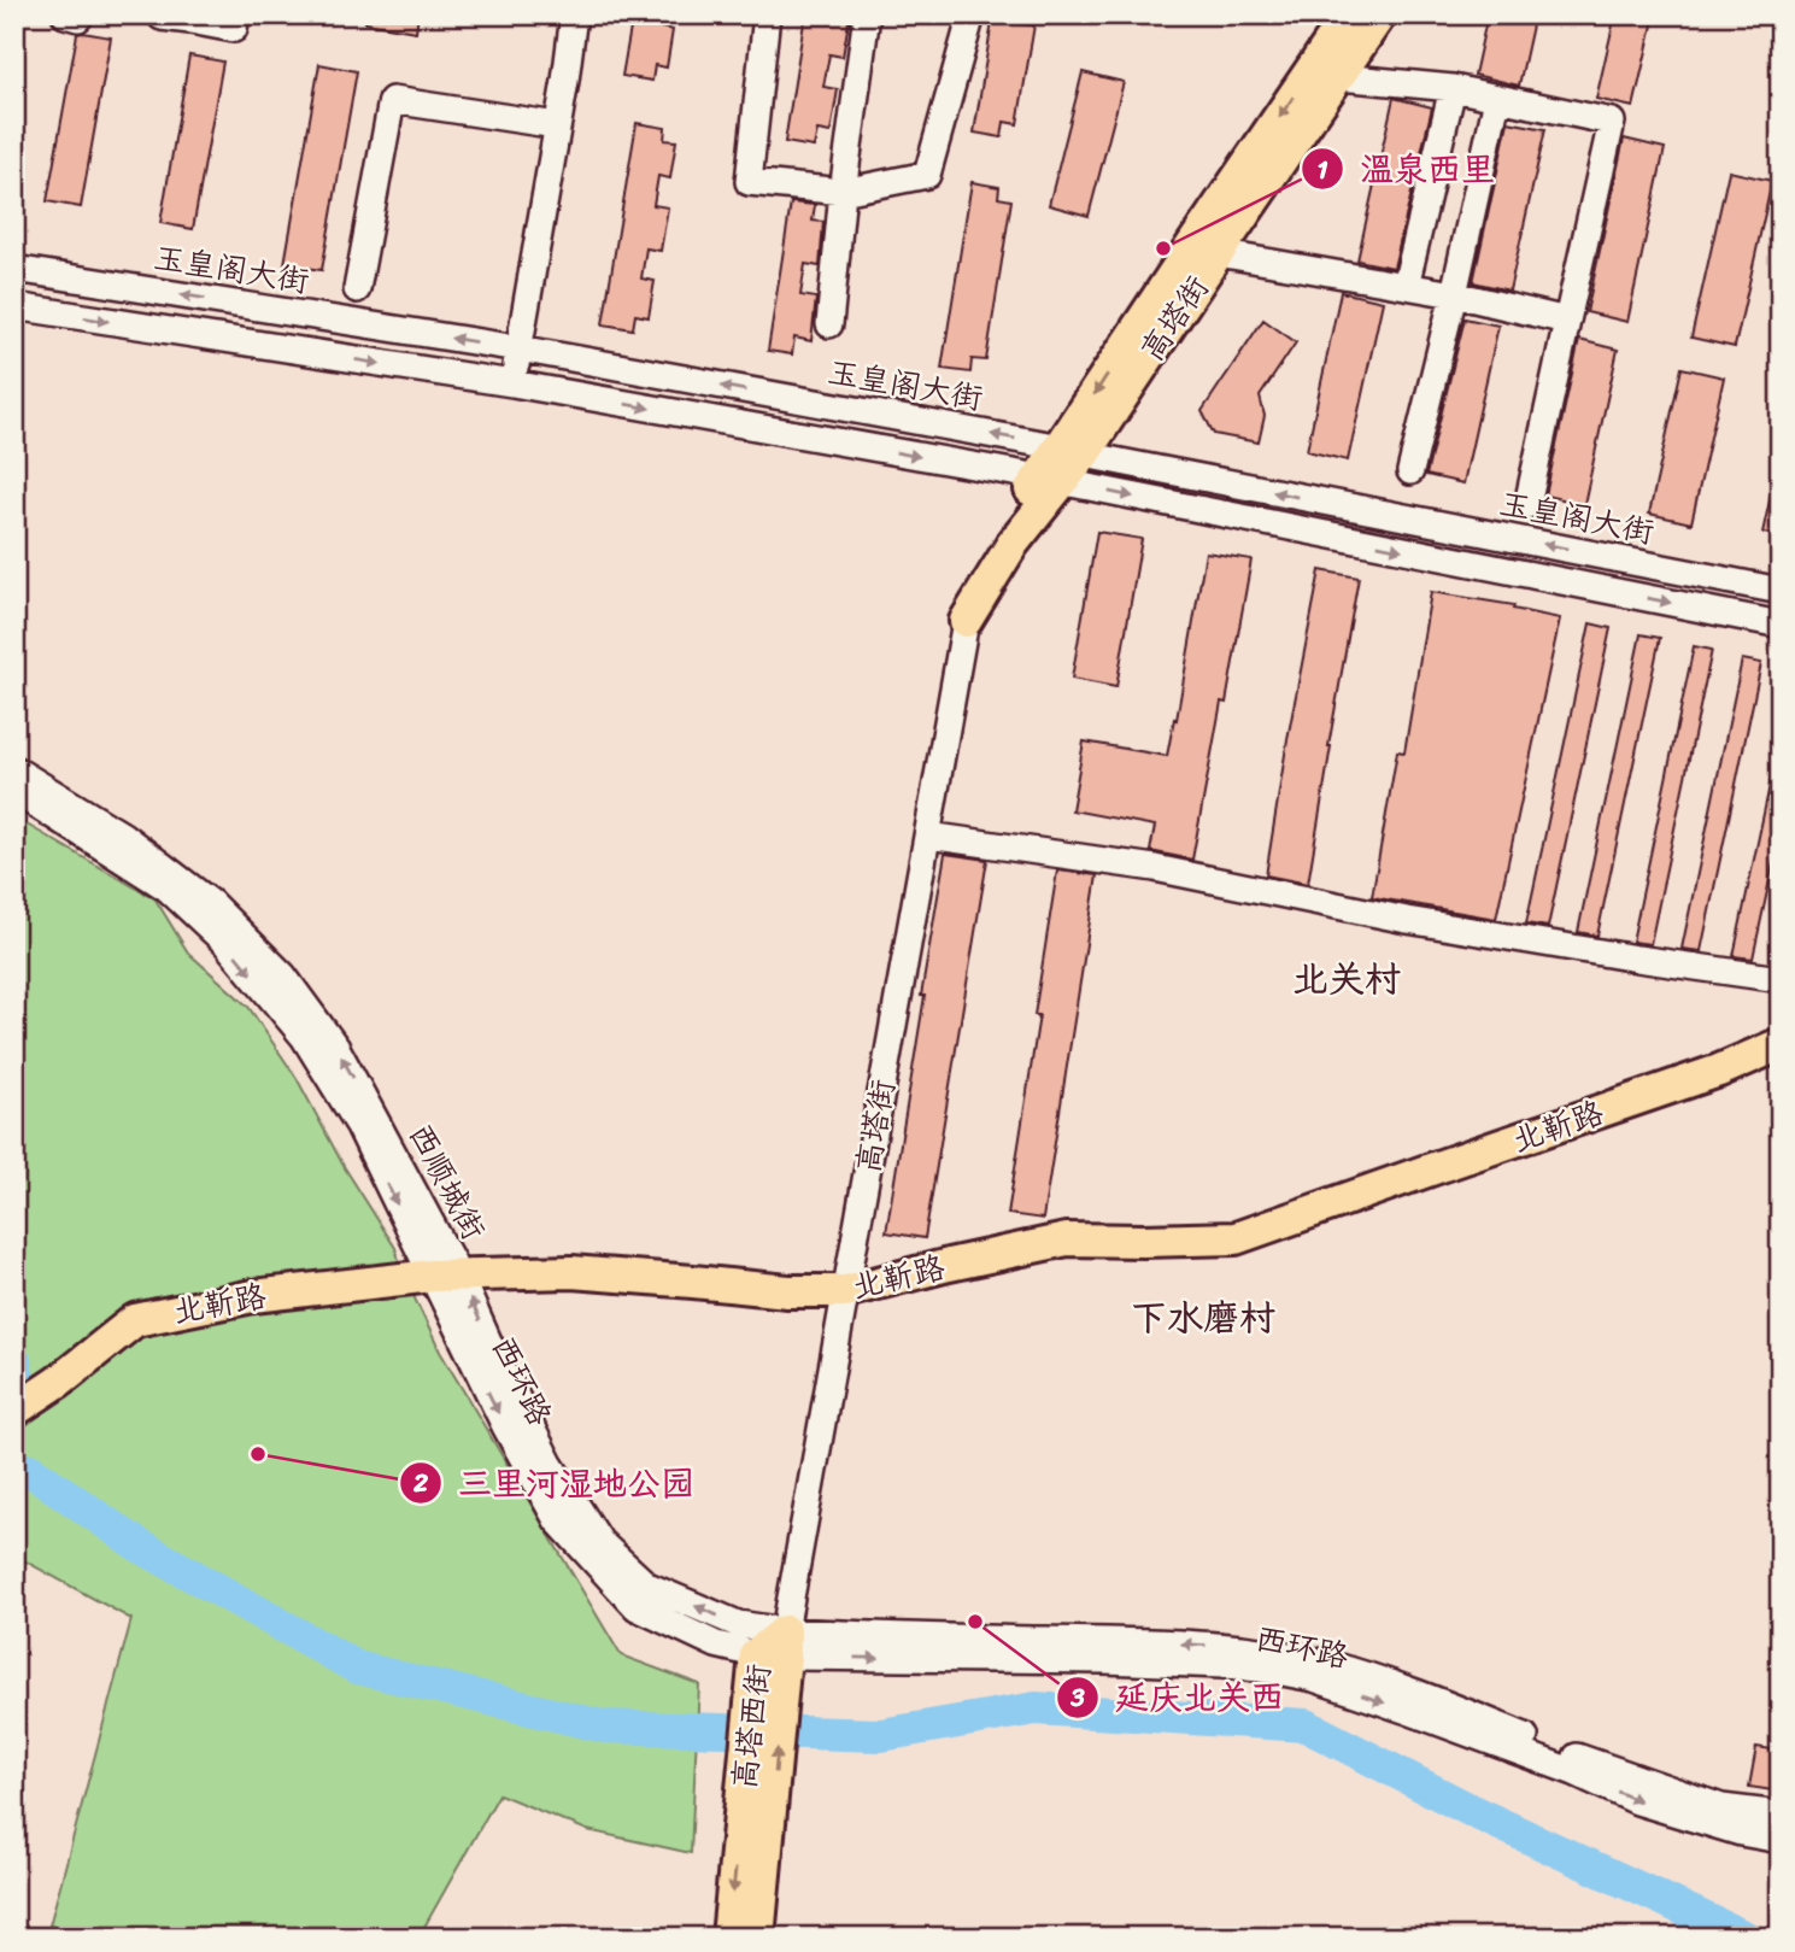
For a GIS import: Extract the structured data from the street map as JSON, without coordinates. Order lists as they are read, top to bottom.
{
  "streets": {
    "main road": ["高塔街", "北靳路", "高塔西街"],
    "street": ["玉皇阁大街", "西顺城街", "西环路"]
  },
  "crossings": [
    ["玉皇阁大街", "高塔街"],
    ["高塔街", "北靳路"],
    ["高塔街", "西顺城街"],
    ["高塔街", "西环路"],
    ["高塔街", "高塔西街"],
    ["北靳路", "西顺城街"],
    ["北靳路", "西环路"],
    ["西顺城街", "西环路"],
    ["西顺城街", "高塔西街"],
    ["西环路", "高塔西街"]
  ],
  "districts": ["北关村", "下水磨村"],
  "places": ["温泉西里", "三里河湿地公园", "延庆北关西"]
}
